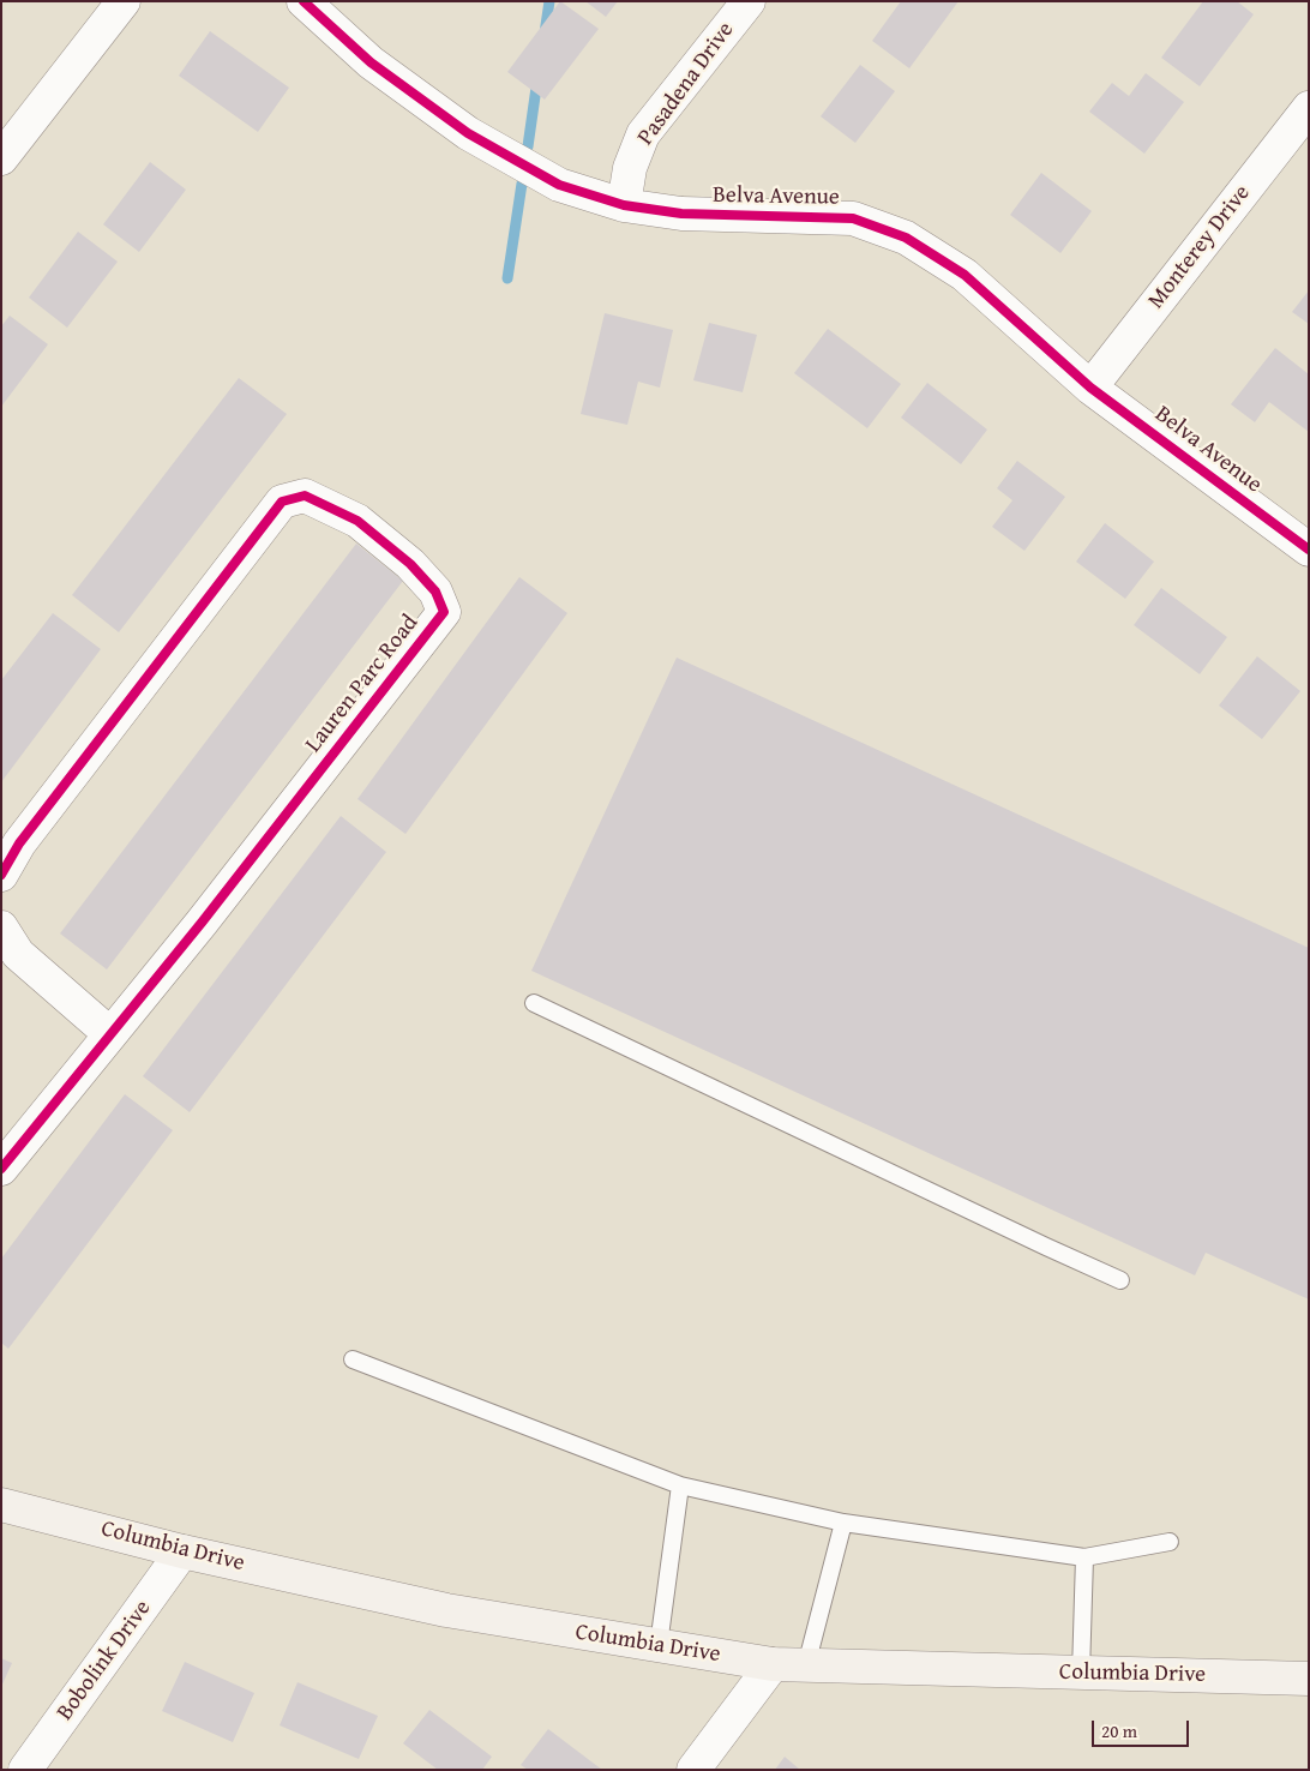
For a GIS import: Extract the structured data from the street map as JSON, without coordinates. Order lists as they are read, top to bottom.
{
  "streets": {
    "main road": ["Columbia Drive"],
    "street": [
      "Pasadena Drive",
      "Belva Avenue",
      "Monterey Drive",
      "Lauren Parc Road",
      "Bobolink Drive"
    ]
  },
  "crossings": [
    ["Pasadena Drive", "Belva Avenue"],
    ["Belva Avenue", "Monterey Drive"],
    ["Columbia Drive", "Bobolink Drive"]
  ],
  "scale_bar": "20 m"
}
